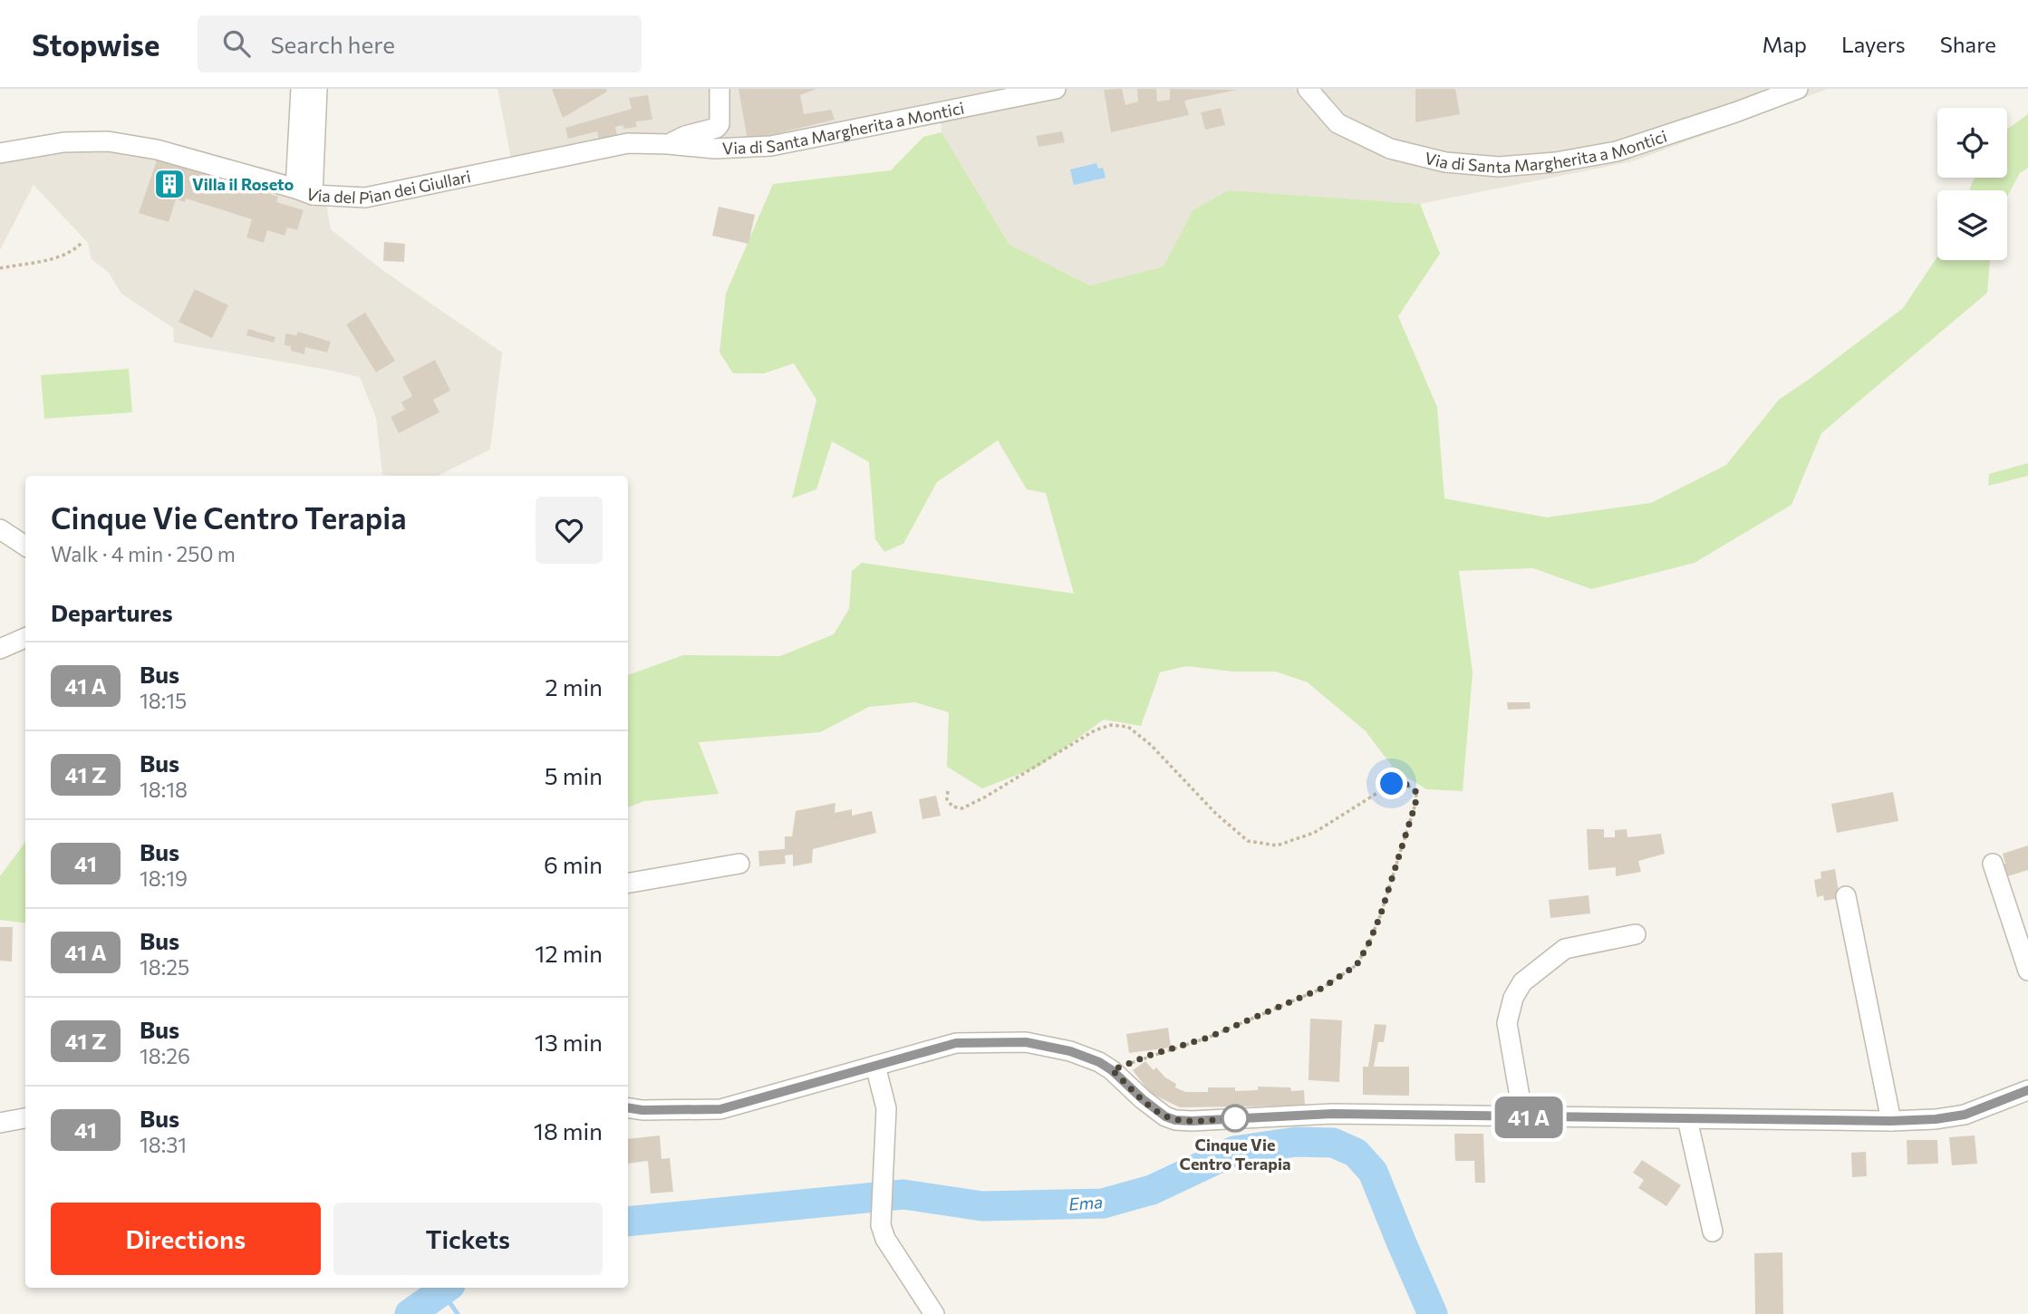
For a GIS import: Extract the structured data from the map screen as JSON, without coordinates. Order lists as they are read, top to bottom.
{
  "streets": {
    "street": ["Via di Santa Margherita a Montici", "Via del Pian dei Giullari"]
  },
  "crossings": [
    ["Via di Santa Margherita a Montici", "Via del Pian dei Giullari"]
  ],
  "water": ["Ema"],
  "places": {
    "building": ["Villa il Roseto"],
    "other": ["Cinque Vie Centro Terapia"]
  },
  "page": {
    "header": "Stopwise",
    "search": "Search here",
    "nav": ["Map", "Layers", "Share"],
    "on_map": "41 A",
    "heading": [
      ["Cinque Vie Centro Terapia", "Walk · 4 min · 250 m"],
      "Departures"
    ],
    "list": [
      {
        "mark": "41 A",
        "name": "Bus",
        "note": "18:15",
        "value": "2 min"
      },
      {
        "mark": "41 Z",
        "name": "Bus",
        "note": "18:18",
        "value": "5 min"
      },
      {
        "mark": "41",
        "name": "Bus",
        "note": "18:19",
        "value": "6 min"
      },
      {
        "mark": "41 A",
        "name": "Bus",
        "note": "18:25",
        "value": "12 min"
      },
      {
        "mark": "41 Z",
        "name": "Bus",
        "note": "18:26",
        "value": "13 min"
      },
      {
        "mark": "41",
        "name": "Bus",
        "note": "18:31",
        "value": "18 min"
      }
    ],
    "buttons": ["Directions", "Tickets"]
  }
}
